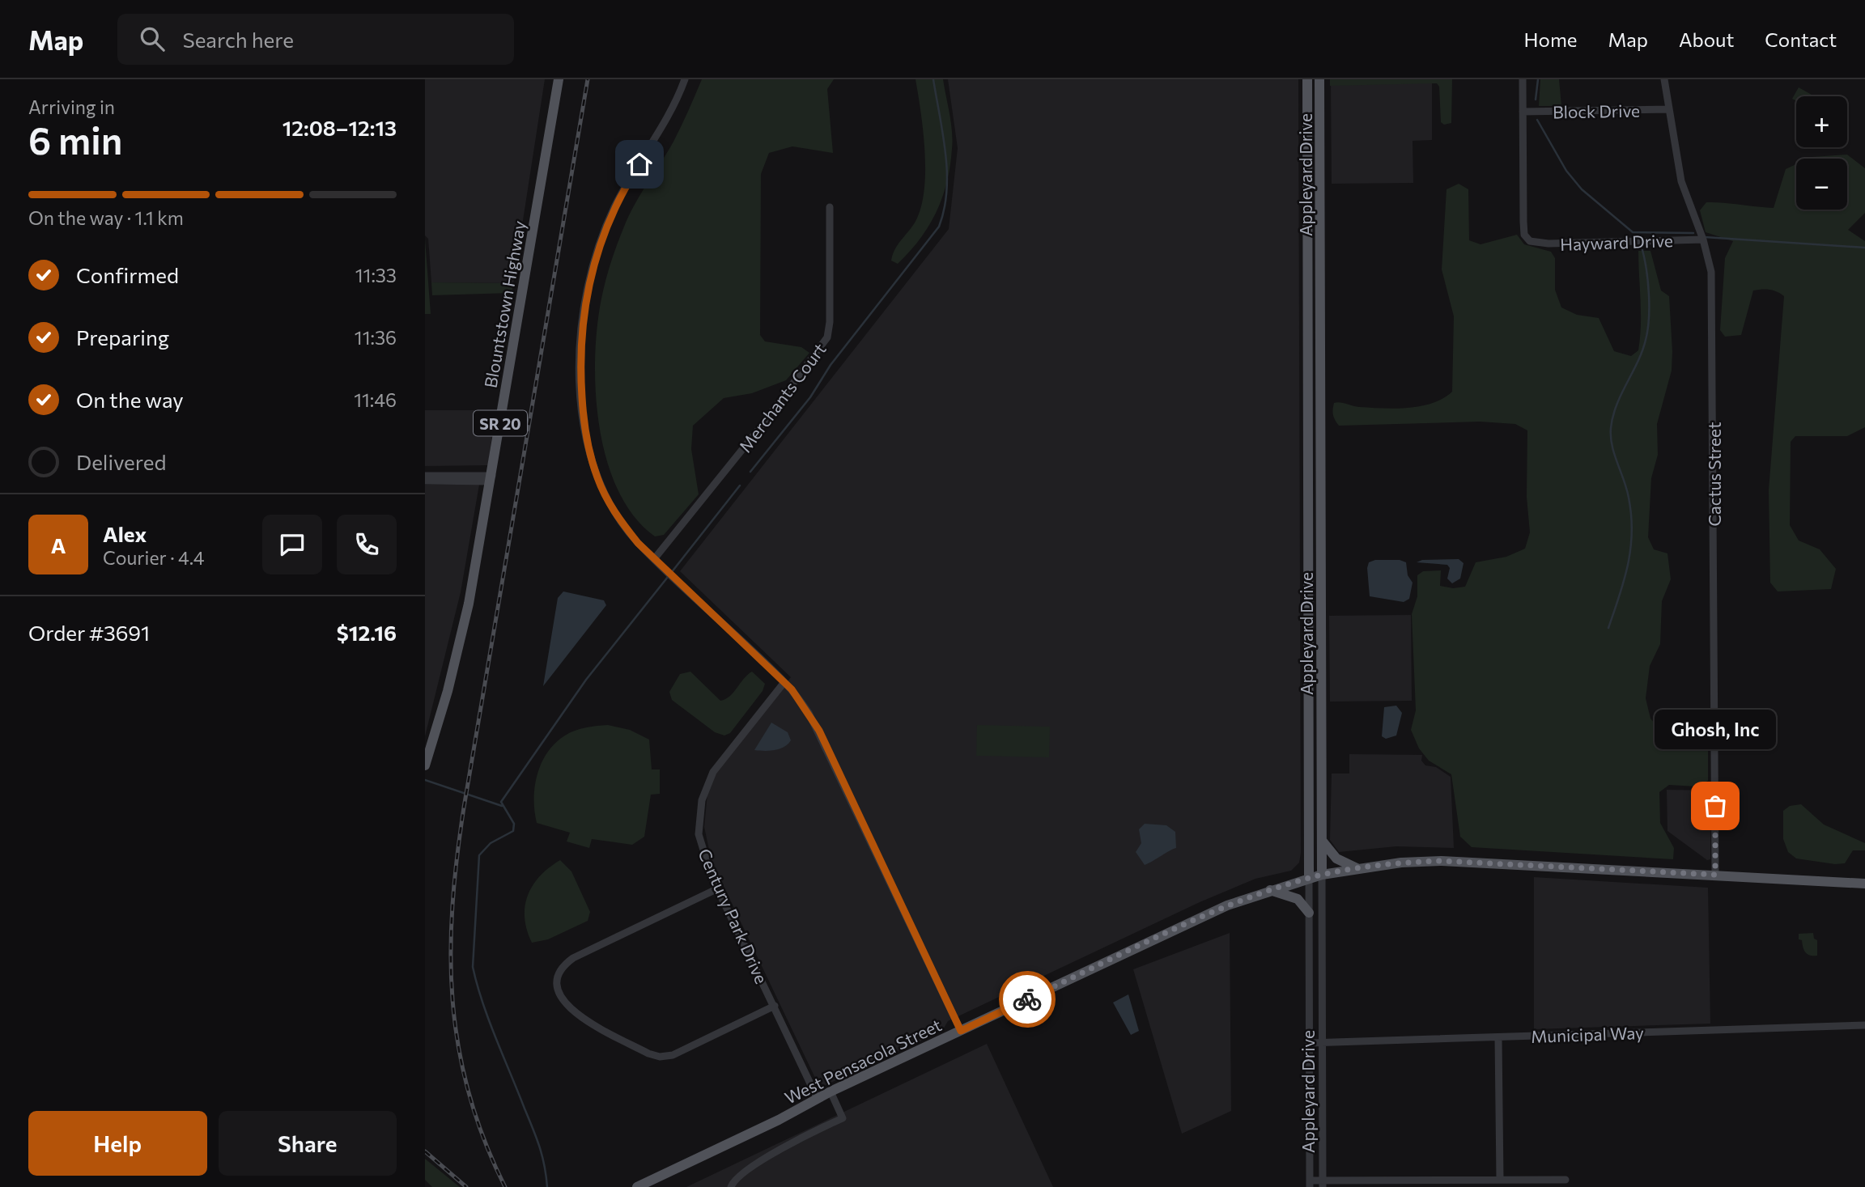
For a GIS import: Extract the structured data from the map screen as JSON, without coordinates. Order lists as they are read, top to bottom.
{
  "streets": {
    "main road": [
      "Appleyard Drive",
      "Blountstown Highway",
      "SR 20",
      "West Pensacola Street"
    ],
    "street": [
      "Block Drive",
      "Hayward Drive",
      "Merchants Court",
      "Cactus Street",
      "Century Park Drive",
      "Municipal Way"
    ]
  },
  "crossings": [
    ["Block Drive", "Hayward Drive"],
    ["Block Drive", "Cactus Street"],
    ["Appleyard Drive", "Municipal Way"],
    ["Appleyard Drive", "West Pensacola Street"],
    ["Hayward Drive", "Cactus Street"],
    ["Cactus Street", "West Pensacola Street"],
    ["Century Park Drive", "West Pensacola Street"]
  ],
  "places": ["Ghosh, Inc"],
  "page": {
    "header": "Map",
    "search": "Search here",
    "nav": [
      "Home",
      "Map",
      "About",
      "Contact"
    ],
    "heading": ["6 min", "Arriving in", "12:08–12:13"],
    "panel": [
      "Alex",
      "Courier · 4.4",
      "Order #3691",
      "$12.16"
    ],
    "map_buttons": ["+", "−"],
    "bar": "On the way · 1.1 km",
    "list": [
      ["Confirmed", "11:33"],
      ["Preparing", "11:36"],
      ["On the way", "11:46"],
      "Delivered"
    ],
    "round": "A",
    "bubble": "Ghosh, Inc",
    "buttons": ["Help", "Share"]
  }
}
